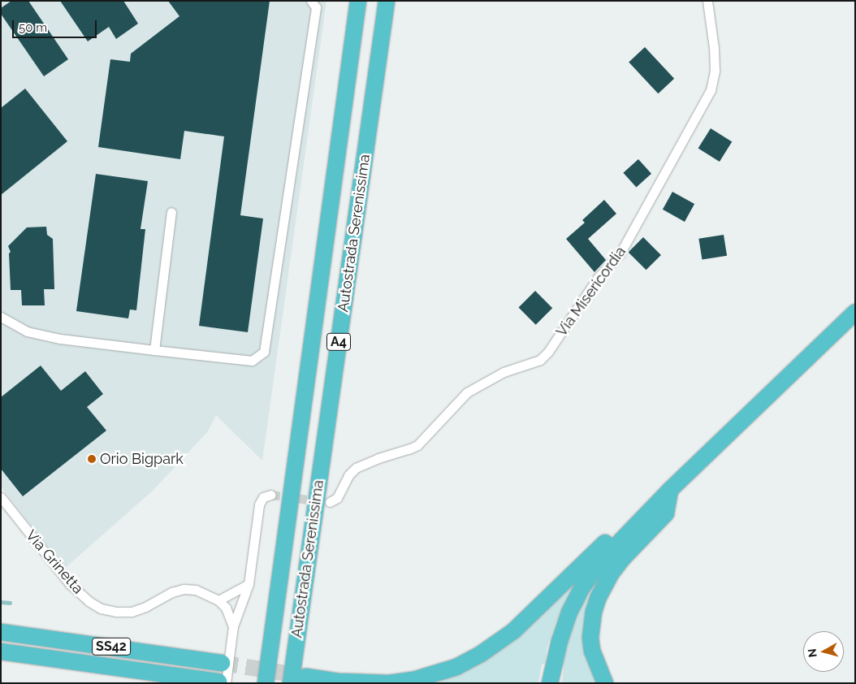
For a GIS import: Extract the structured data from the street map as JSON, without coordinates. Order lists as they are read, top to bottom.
{
  "streets": {
    "highway": ["Autostrada Serenissima", "A4", "SS42"],
    "street": ["Via Misericordia", "Via Grinetta"]
  },
  "places": ["Orio Bigpark"],
  "scale_bar": "50 m",
  "north": "left"
}
